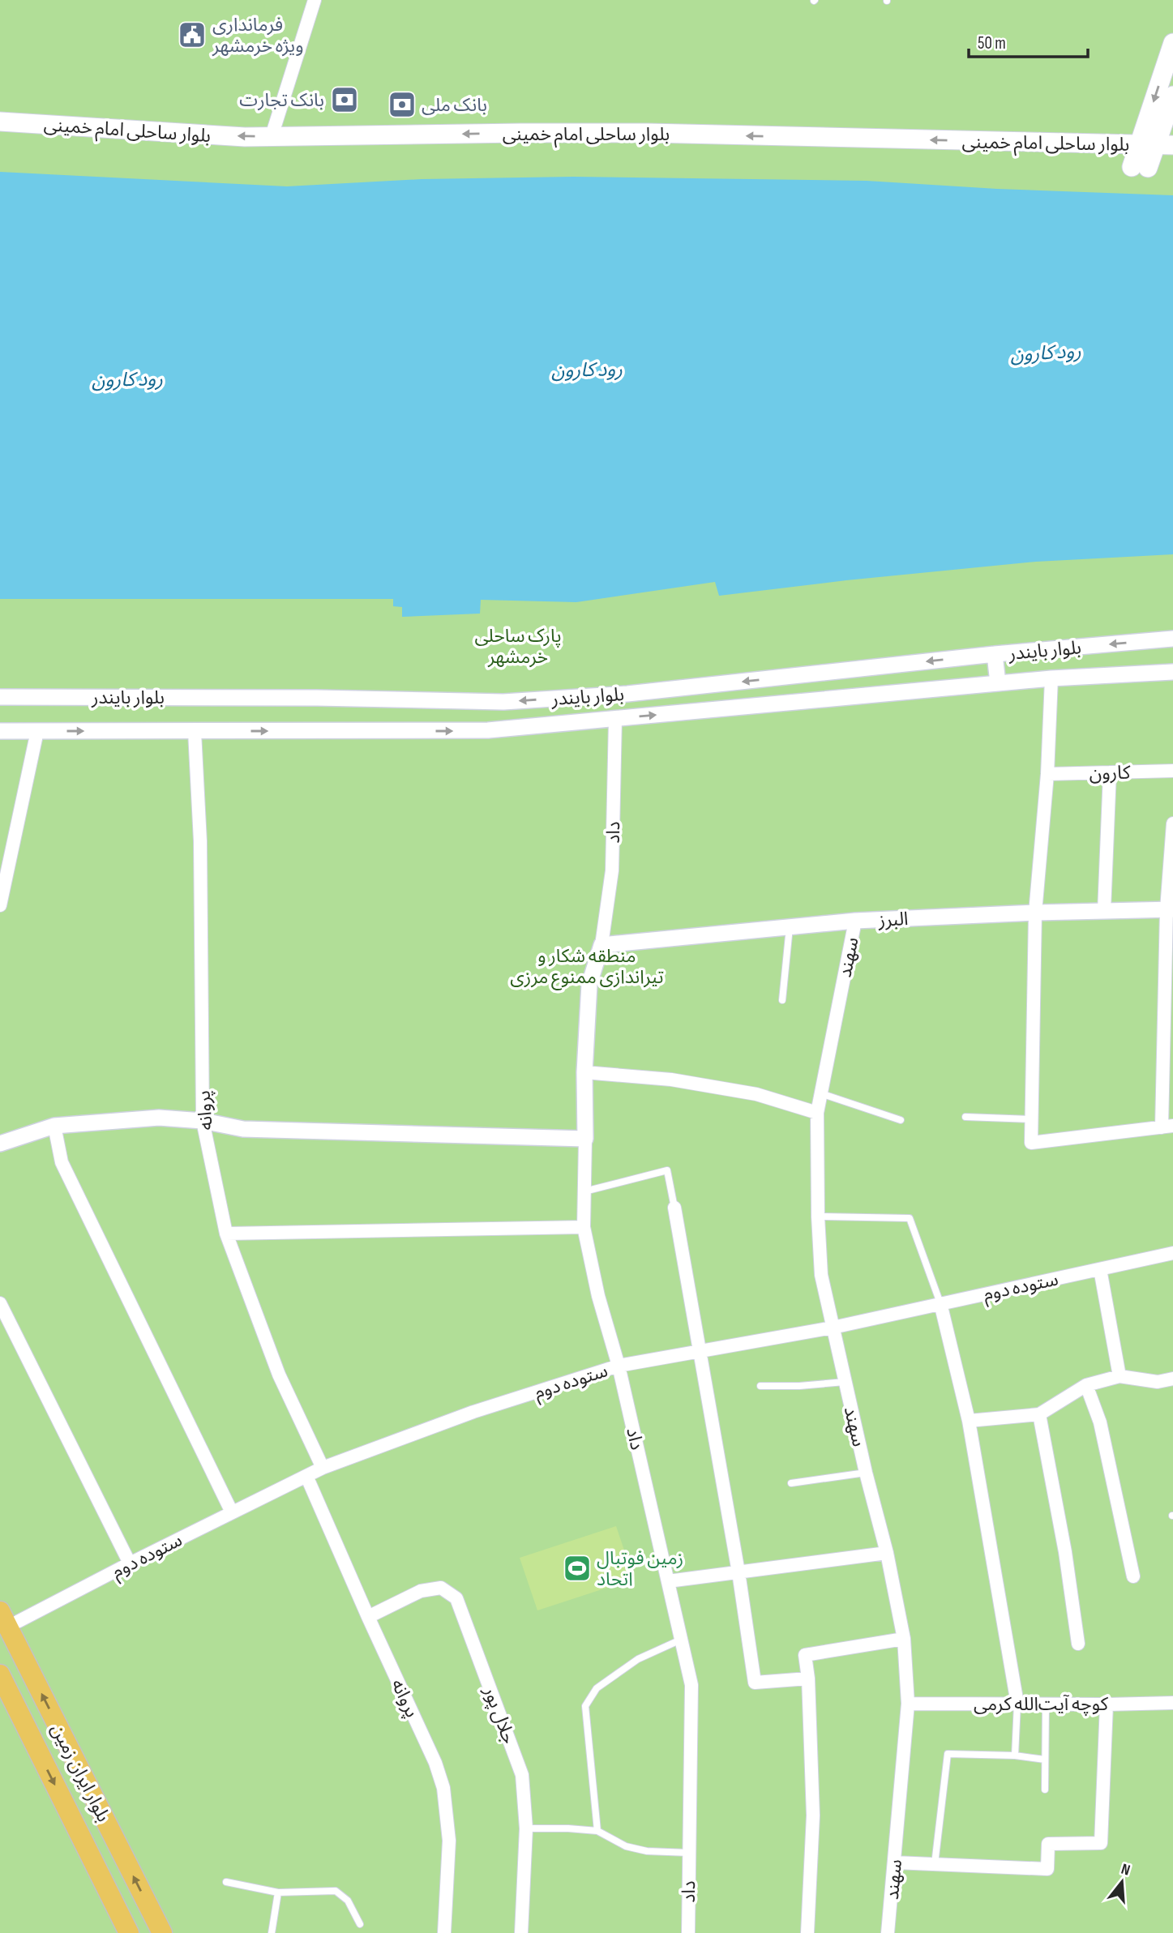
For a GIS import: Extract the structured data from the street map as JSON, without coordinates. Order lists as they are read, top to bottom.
{
  "streets": {
    "main road": ["بلوار ساحلی امام خمینی", "بلوار ایران زمین"],
    "street": [
      "بلوار بایندر",
      "کارون",
      "داد",
      "البرز",
      "سهند",
      "پروانه",
      "ستوده دوم",
      "کوچه آیت‌الله کرمی",
      "جلال پور"
    ]
  },
  "crossings": [
    ["بلوار بایندر", "داد"],
    ["بلوار بایندر", "پروانه"],
    ["داد", "البرز"],
    ["داد", "ستوده دوم"],
    ["البرز", "سهند"],
    ["سهند", "ستوده دوم"],
    ["سهند", "کوچه آیت‌الله کرمی"],
    ["پروانه", "ستوده دوم"],
    ["پروانه", "جلال پور"],
    ["ستوده دوم", "بلوار ایران زمین"]
  ],
  "one_way": ["بلوار ساحلی امام خمینی"],
  "water": ["رود کارون"],
  "parks": ["پارک ساحلی خرمشهر", "منطقه شکار و تیراندازی ممنوع مرزی"],
  "places": {
    "public building": ["فرمانداری ویژه خرمشهر"],
    "bank": ["بانک تجارت", "بانک ملی"],
    "sports": ["زمین فوتبال اتحاد"]
  },
  "scale_bar": "50 m",
  "north": "top"
}
